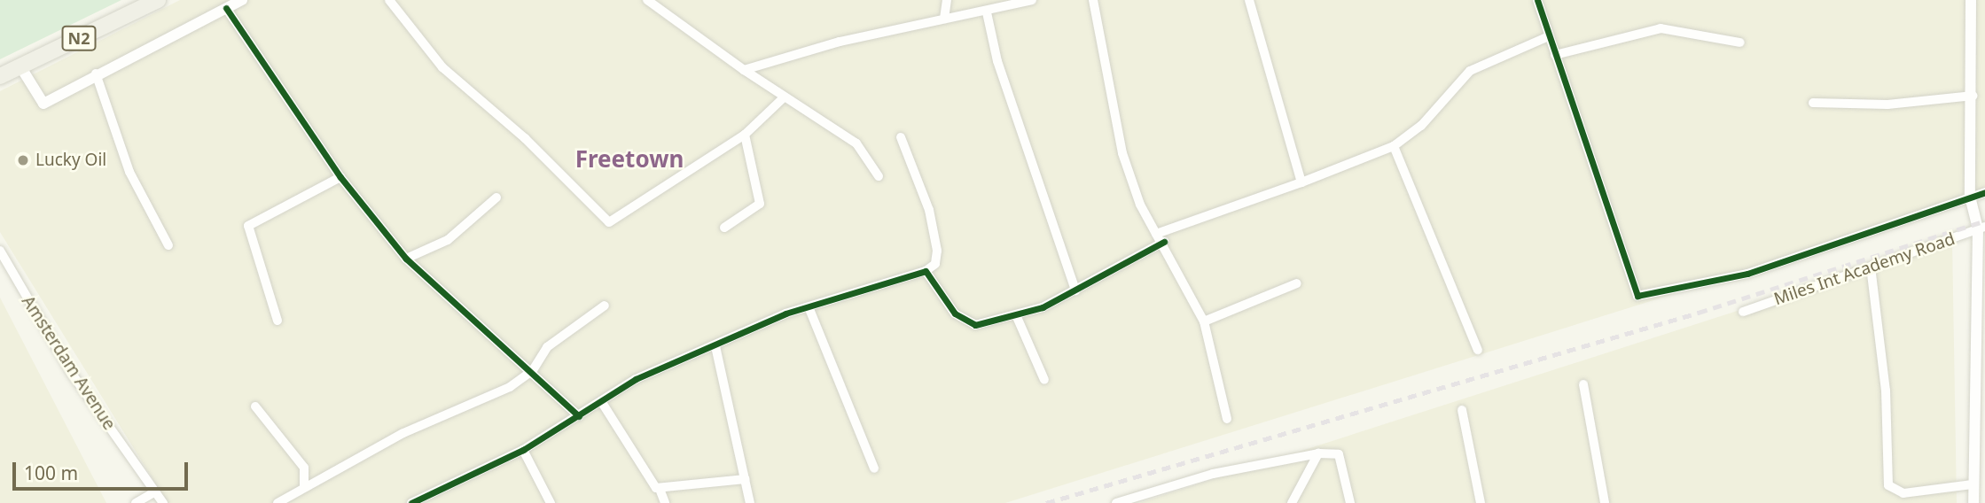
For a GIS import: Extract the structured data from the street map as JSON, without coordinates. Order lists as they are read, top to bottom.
{
  "streets": {
    "highway": ["N2"],
    "street": ["Miles Int Academy Road", "Amsterdam Avenue"]
  },
  "districts": ["Freetown"],
  "places": ["Lucky Oil"],
  "scale_bar": "100 m"
}
